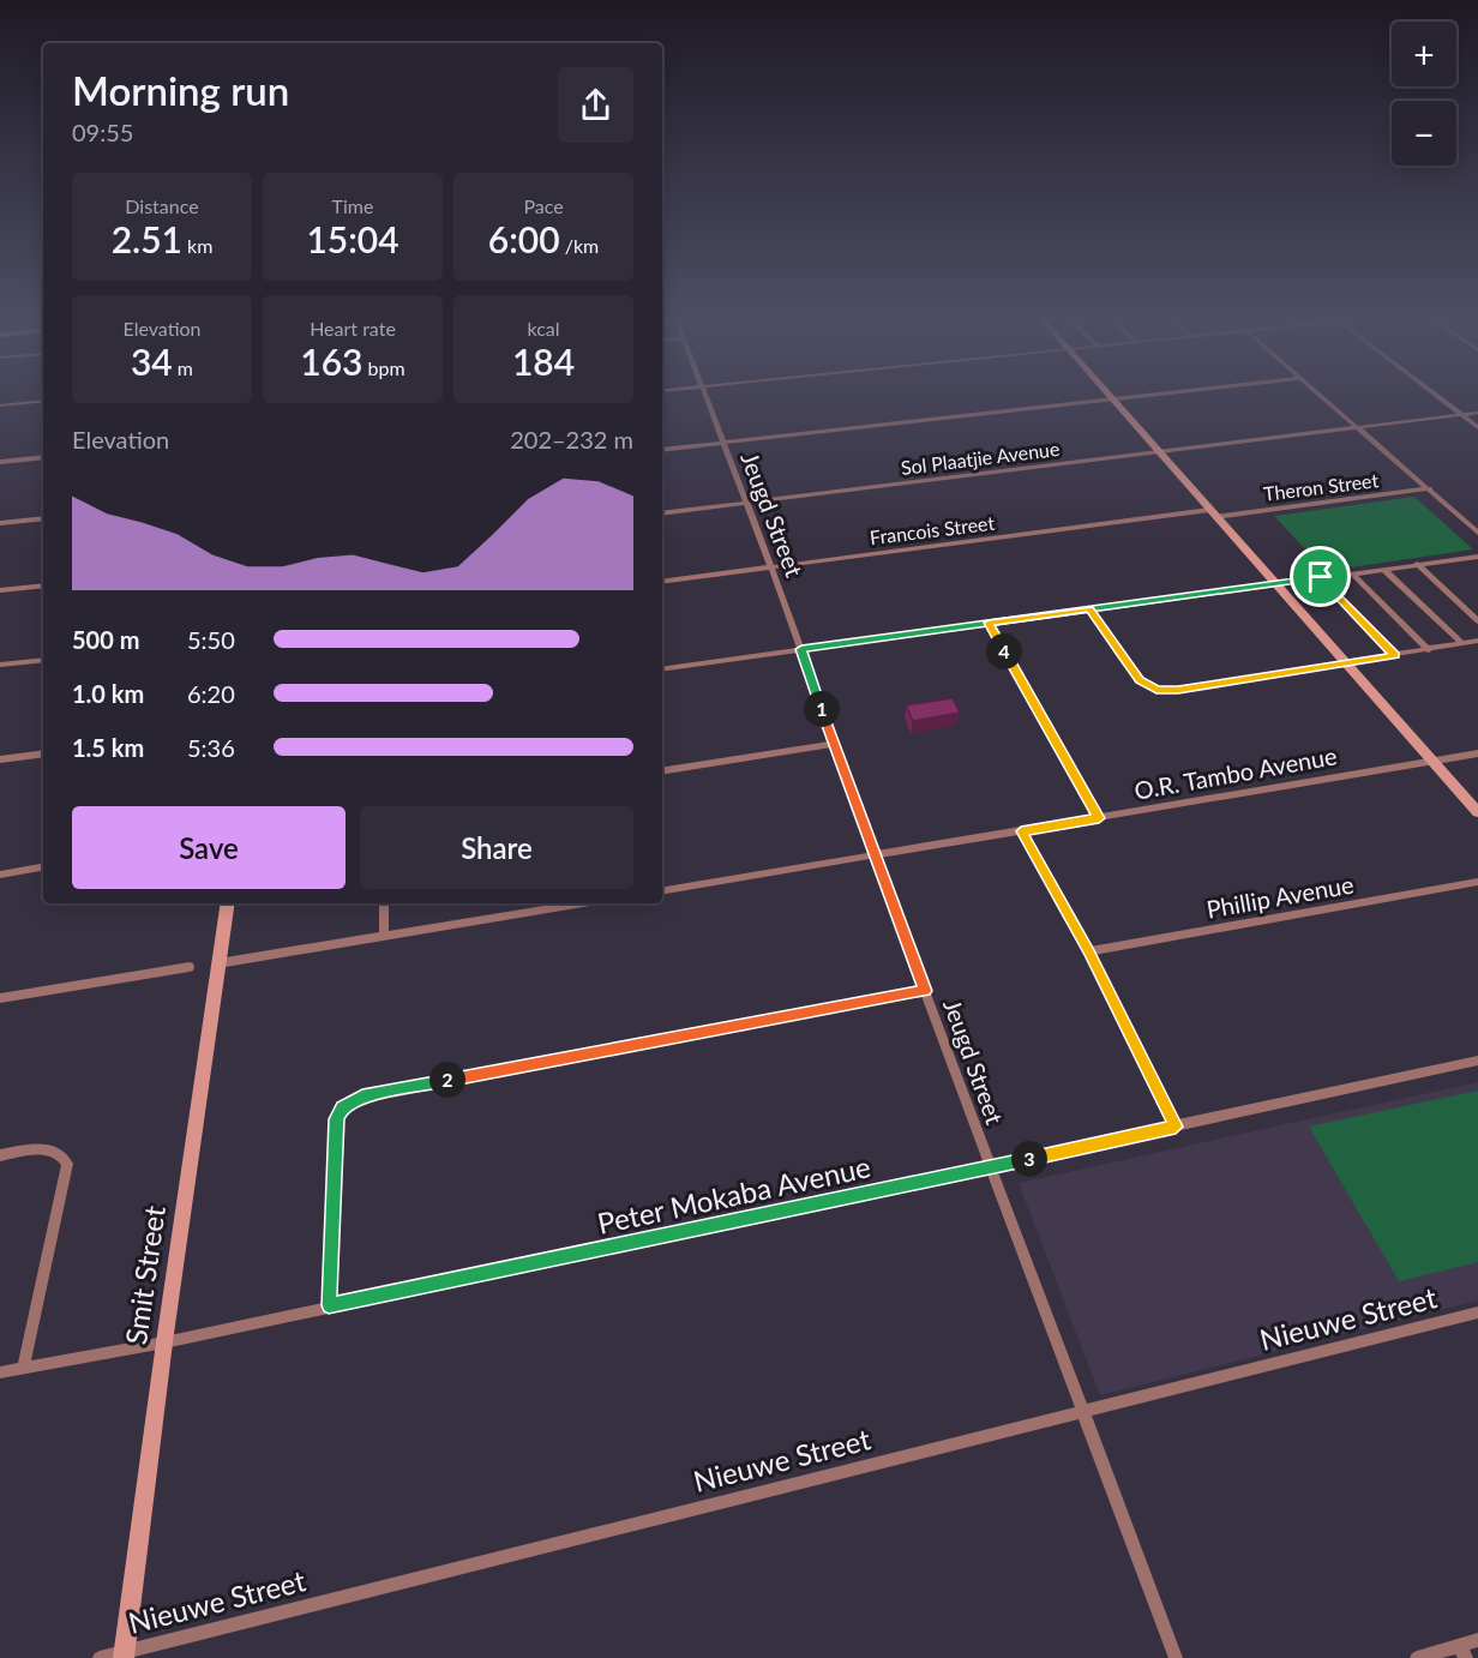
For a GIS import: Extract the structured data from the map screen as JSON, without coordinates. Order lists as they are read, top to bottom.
{
  "streets": {
    "street": [
      "Sol Plaatjie Avenue",
      "Theron Street",
      "Jeugd Street",
      "Francois Street",
      "O.R. Tambo Avenue",
      "Phillip Avenue",
      "Peter Mokaba Avenue",
      "Smit Street",
      "Nieuwe Street"
    ]
  },
  "crossings": [
    ["Sol Plaatjie Avenue", "Jeugd Street"],
    ["Theron Street", "Francois Street"],
    ["Jeugd Street", "Francois Street"],
    ["Jeugd Street", "O.R. Tambo Avenue"],
    ["Jeugd Street", "Peter Mokaba Avenue"],
    ["Jeugd Street", "Nieuwe Street"],
    ["Peter Mokaba Avenue", "Smit Street"],
    ["Smit Street", "Nieuwe Street"]
  ],
  "page": {
    "map_buttons": ["+", "−"],
    "heading": ["Morning run", "09:55"],
    "stats": [
      ["Distance", "2.51 km"],
      ["Time", "15:04"],
      ["Pace", "6:00 /km"],
      ["Elevation", "34 m"],
      ["Heart rate", "163 bpm"],
      ["kcal", "184"]
    ],
    "chart": ["Elevation", "202–232 m"],
    "list": [
      {
        "name": "500 m",
        "note": "5:50"
      },
      {
        "name": "1.0 km",
        "note": "6:20"
      },
      {
        "name": "1.5 km",
        "note": "5:36"
      }
    ],
    "pins": [
      "4",
      "1",
      "2",
      "3"
    ],
    "buttons": ["Save", "Share"]
  }
}
